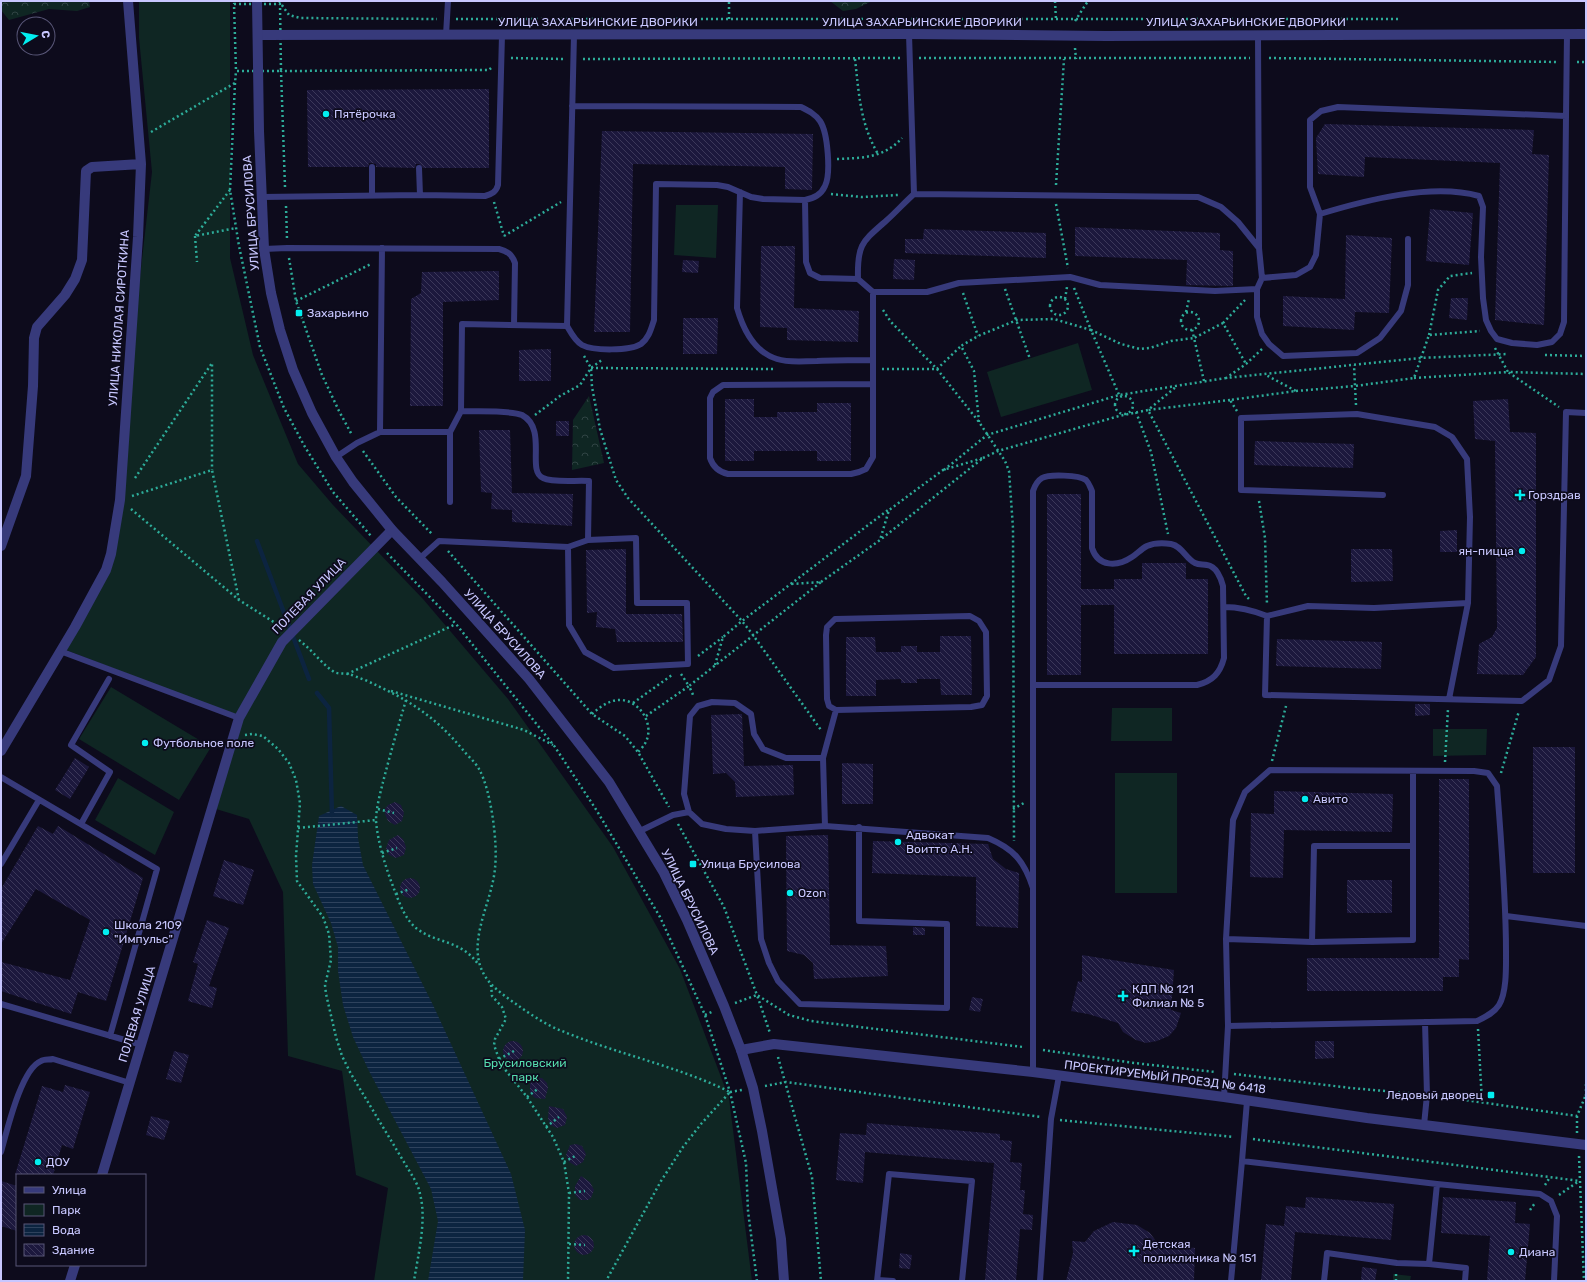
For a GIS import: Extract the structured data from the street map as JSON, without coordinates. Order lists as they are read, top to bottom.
{
  "streets": {
    "street": [
      "УЛИЦА ЗАХАРЬИНСКИЕ ДВОРИКИ",
      "УЛИЦА БРУСИЛОВА",
      "УЛИЦА НИКОЛАЯ СИРОТКИНА",
      "ПОЛЕВАЯ УЛИЦА",
      "ПРОЕКТИРУЕМЫЙ ПРОЕЗД № 6418"
    ]
  },
  "crossings": [
    ["УЛИЦА ЗАХАРЬИНСКИЕ ДВОРИКИ", "УЛИЦА БРУСИЛОВА"],
    ["УЛИЦА БРУСИЛОВА", "ПОЛЕВАЯ УЛИЦА"],
    ["УЛИЦА БРУСИЛОВА", "ПРОЕКТИРУЕМЫЙ ПРОЕЗД № 6418"]
  ],
  "parks": ["Брусиловский парк"],
  "places": {
    "other": [
      "Пятёрочка",
      "ян-пицца",
      "Футбольное поле",
      "Авито",
      "Адвокат Воитто А.Н.",
      "Ozon",
      "Школа 2109 \"Импульс\"",
      "ДОУ",
      "Диана"
    ],
    "transit": ["Захарьино", "Улица Брусилова", "Ледовый дворец"],
    "health": ["Горздрав", "КДП № 121 Филиал № 5", "Детская поликлиника № 151"]
  },
  "legend": [
    "Улица",
    "Парк",
    "Вода",
    "Здание"
  ],
  "north": "right"
}
